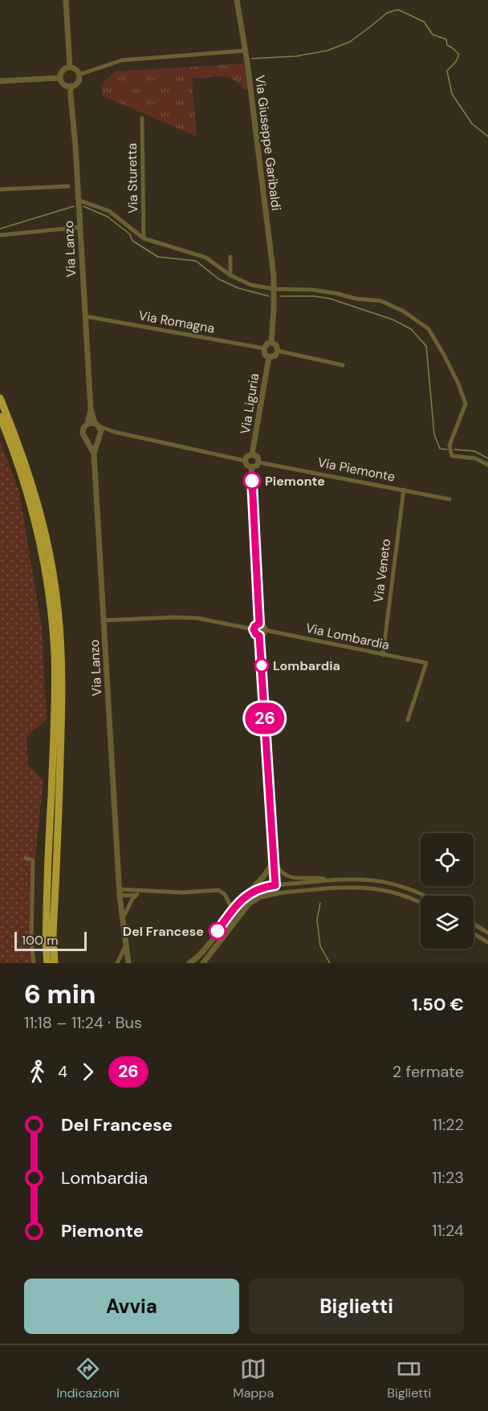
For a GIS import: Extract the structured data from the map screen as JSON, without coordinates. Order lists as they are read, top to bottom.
{
  "streets": {
    "street": [
      "Via Giuseppe Garibaldi",
      "Via Sturetta",
      "Via Lanzo",
      "Via Romagna",
      "Via Liguria",
      "Via Piemonte",
      "Via Veneto",
      "Via Lombardia"
    ]
  },
  "crossings": [
    ["Via Lanzo", "Via Romagna"],
    ["Via Romagna", "Via Liguria"],
    ["Via Liguria", "Via Piemonte"],
    ["Via Piemonte", "Via Veneto"],
    ["Via Veneto", "Via Lombardia"]
  ],
  "places": ["Piemonte", "Lombardia", "Del Francese"],
  "lines": ["bus line 26"],
  "scale_bar": "100 m",
  "page": {
    "on_map": "26",
    "scale": "100 m",
    "heading": ["6 min", "11:18 – 11:24 · Bus", "1.50 €"],
    "legs": ["4", "26", "2 fermate"],
    "list": [
      {
        "name": "Del Francese",
        "value": "11:22"
      },
      {
        "name": "Lombardia",
        "value": "11:23"
      },
      {
        "name": "Piemonte",
        "value": "11:24"
      }
    ],
    "buttons": ["Avvia", "Biglietti"],
    "tabs": ["Indicazioni", "Mappa", "Biglietti"]
  }
}
